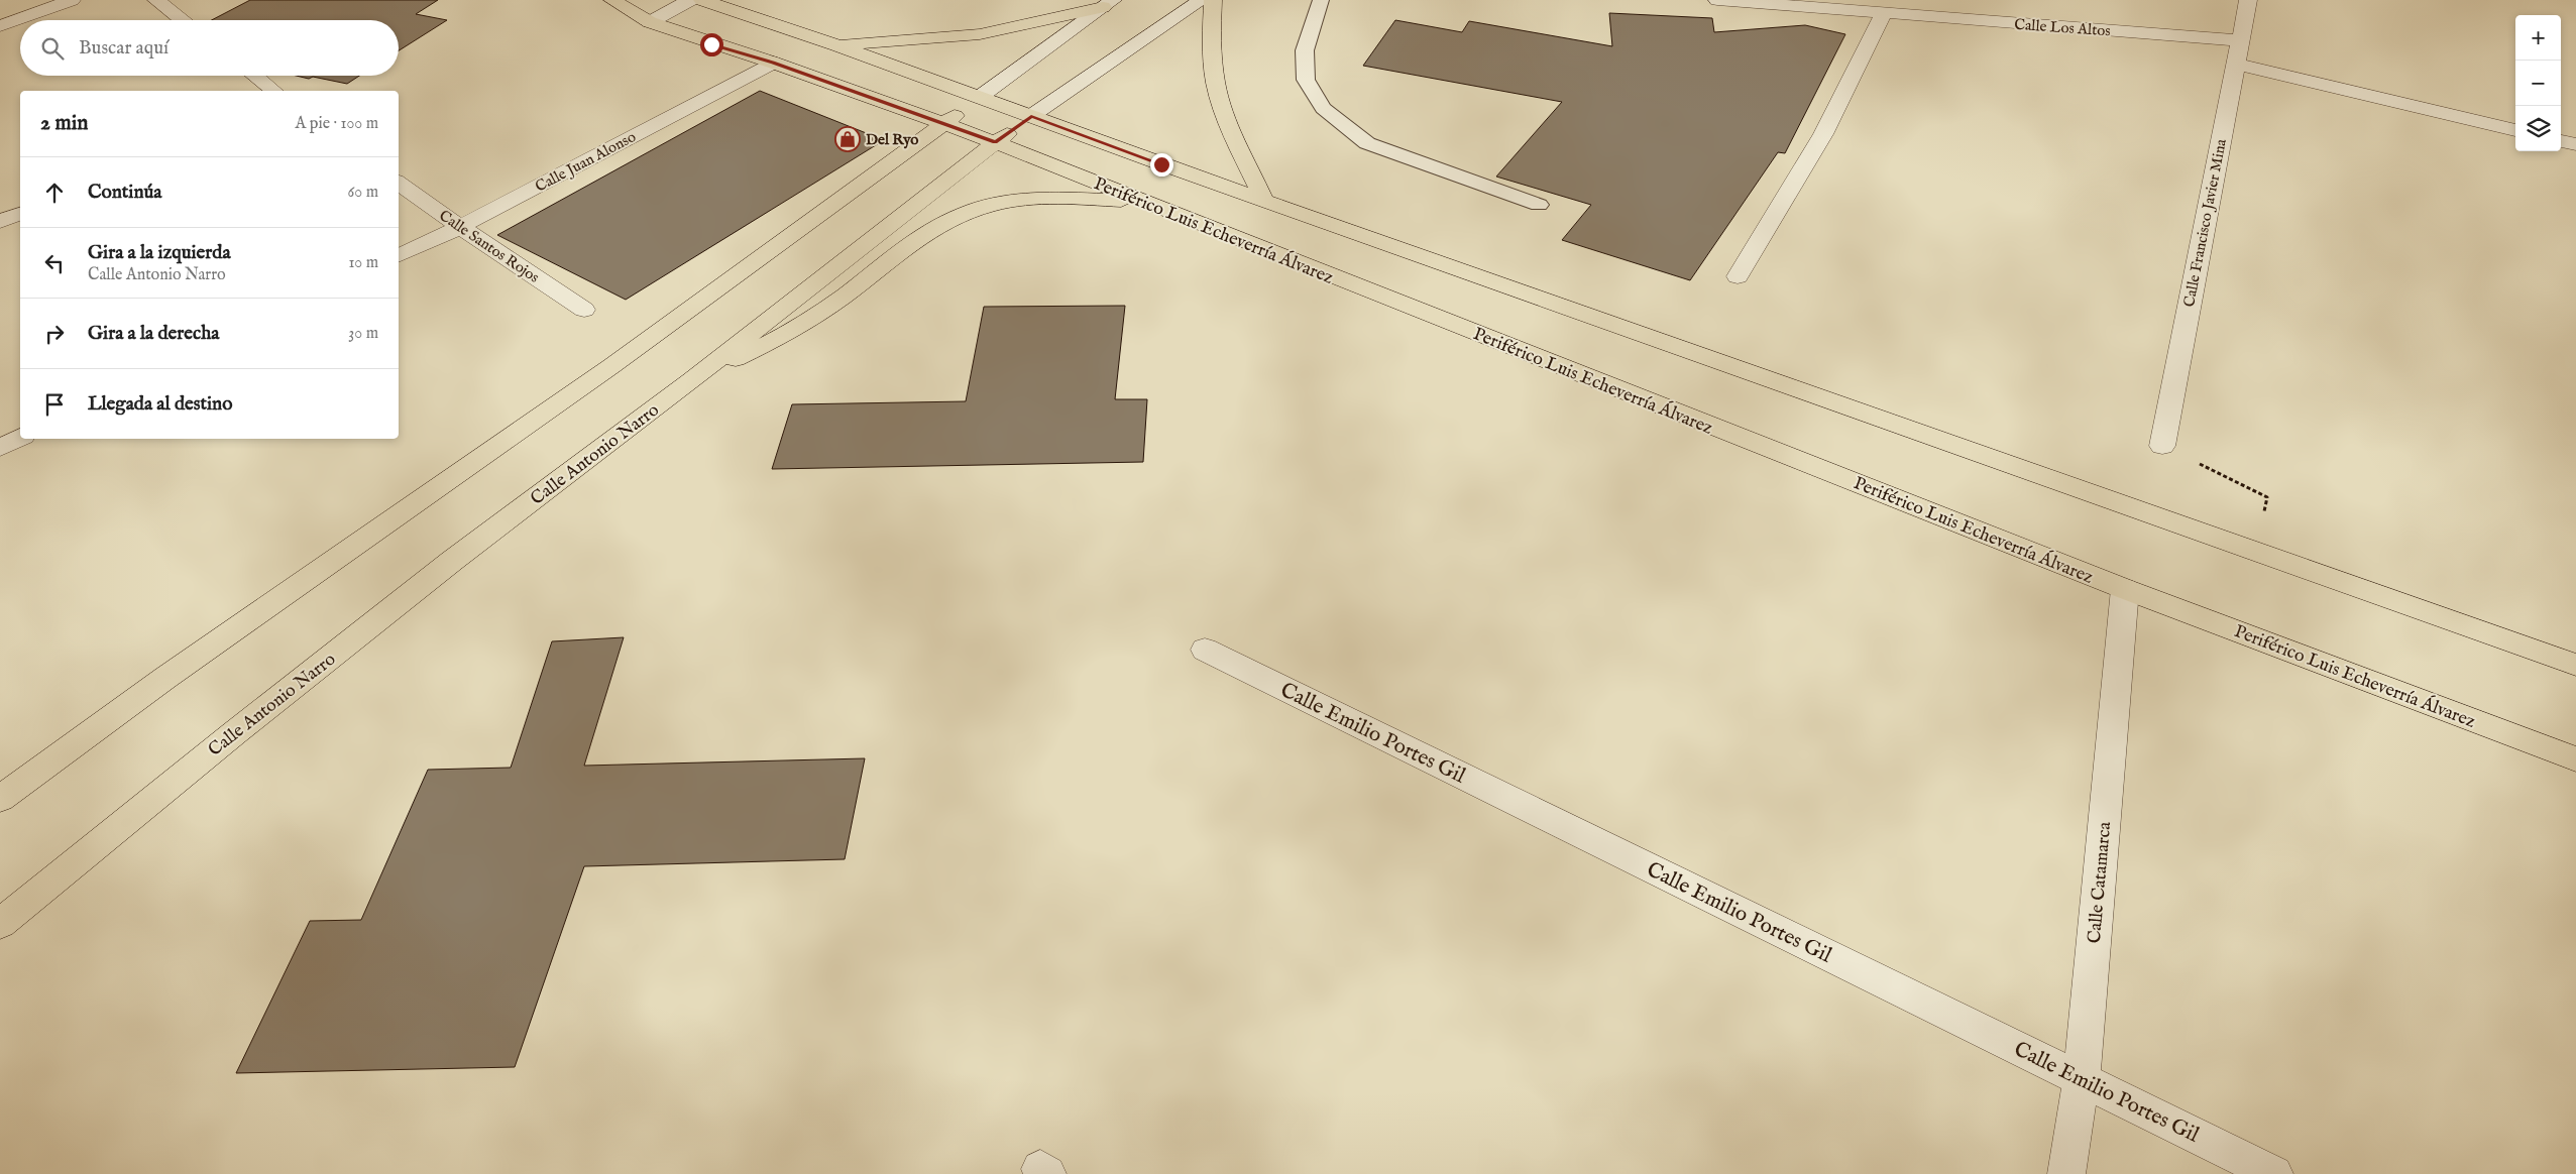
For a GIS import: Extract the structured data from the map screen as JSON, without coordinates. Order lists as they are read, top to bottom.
{
  "streets": {
    "main road": ["Periférico Luis Echeverría Álvarez", "Calle Antonio Narro"],
    "street": [
      "Calle Los Altos",
      "Calle Juan Alonso",
      "Calle Francisco Javier Mina",
      "Calle Santos Rojos",
      "Calle Emilio Portes Gil",
      "Calle Catamarca"
    ]
  },
  "crossings": [
    ["Calle Los Altos", "Calle Francisco Javier Mina"],
    ["Calle Juan Alonso", "Periférico Luis Echeverría Álvarez"],
    ["Calle Juan Alonso", "Calle Santos Rojos"],
    ["Periférico Luis Echeverría Álvarez", "Calle Antonio Narro"],
    ["Periférico Luis Echeverría Álvarez", "Calle Catamarca"],
    ["Calle Emilio Portes Gil", "Calle Catamarca"]
  ],
  "places": {
    "shop": ["Del Ryo"]
  },
  "page": {
    "map_buttons": ["+", "−"],
    "search": "Buscar aquí",
    "heading": ["2 min", "A pie · 100 m"],
    "list": [
      ["Continúa", "60 m"],
      ["Gira a la izquierda", "Calle Antonio Narro", "10 m"],
      ["Gira a la derecha", "30 m"],
      "Llegada al destino"
    ]
  }
}
